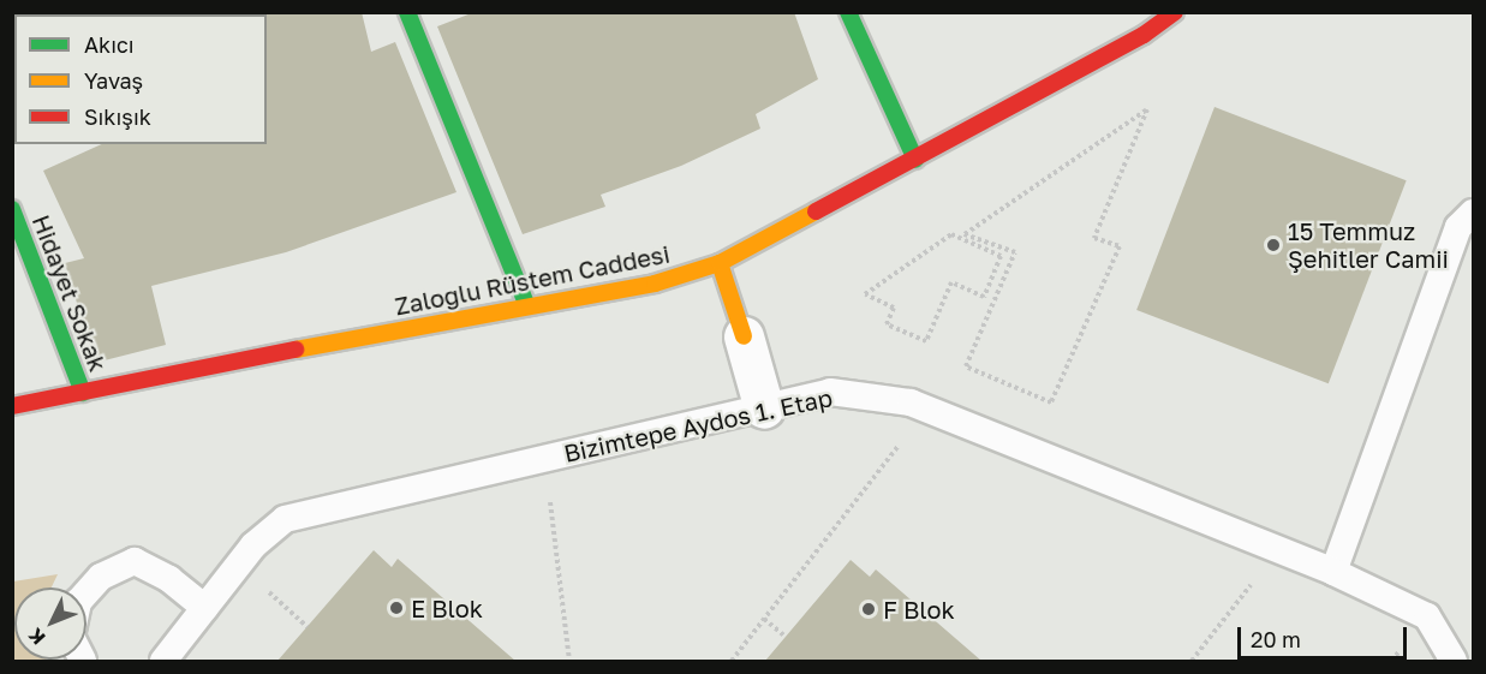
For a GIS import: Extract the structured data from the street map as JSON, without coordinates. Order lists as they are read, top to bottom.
{
  "streets": {
    "street": ["Zaloğlu Rüstem Caddesi", "Hidayet Sokak"],
    "lane": ["Bizimtepe Aydos 1. Etap"]
  },
  "crossings": [
    ["Zaloğlu Rüstem Caddesi", "Hidayet Sokak"]
  ],
  "places": ["15 Temmuz Şehitler Camii", "E Blok", "F Blok"],
  "legend": ["Akıcı", "Yavaş", "Sıkışık"],
  "scale_bar": "20 m",
  "north": "bottom left"
}
